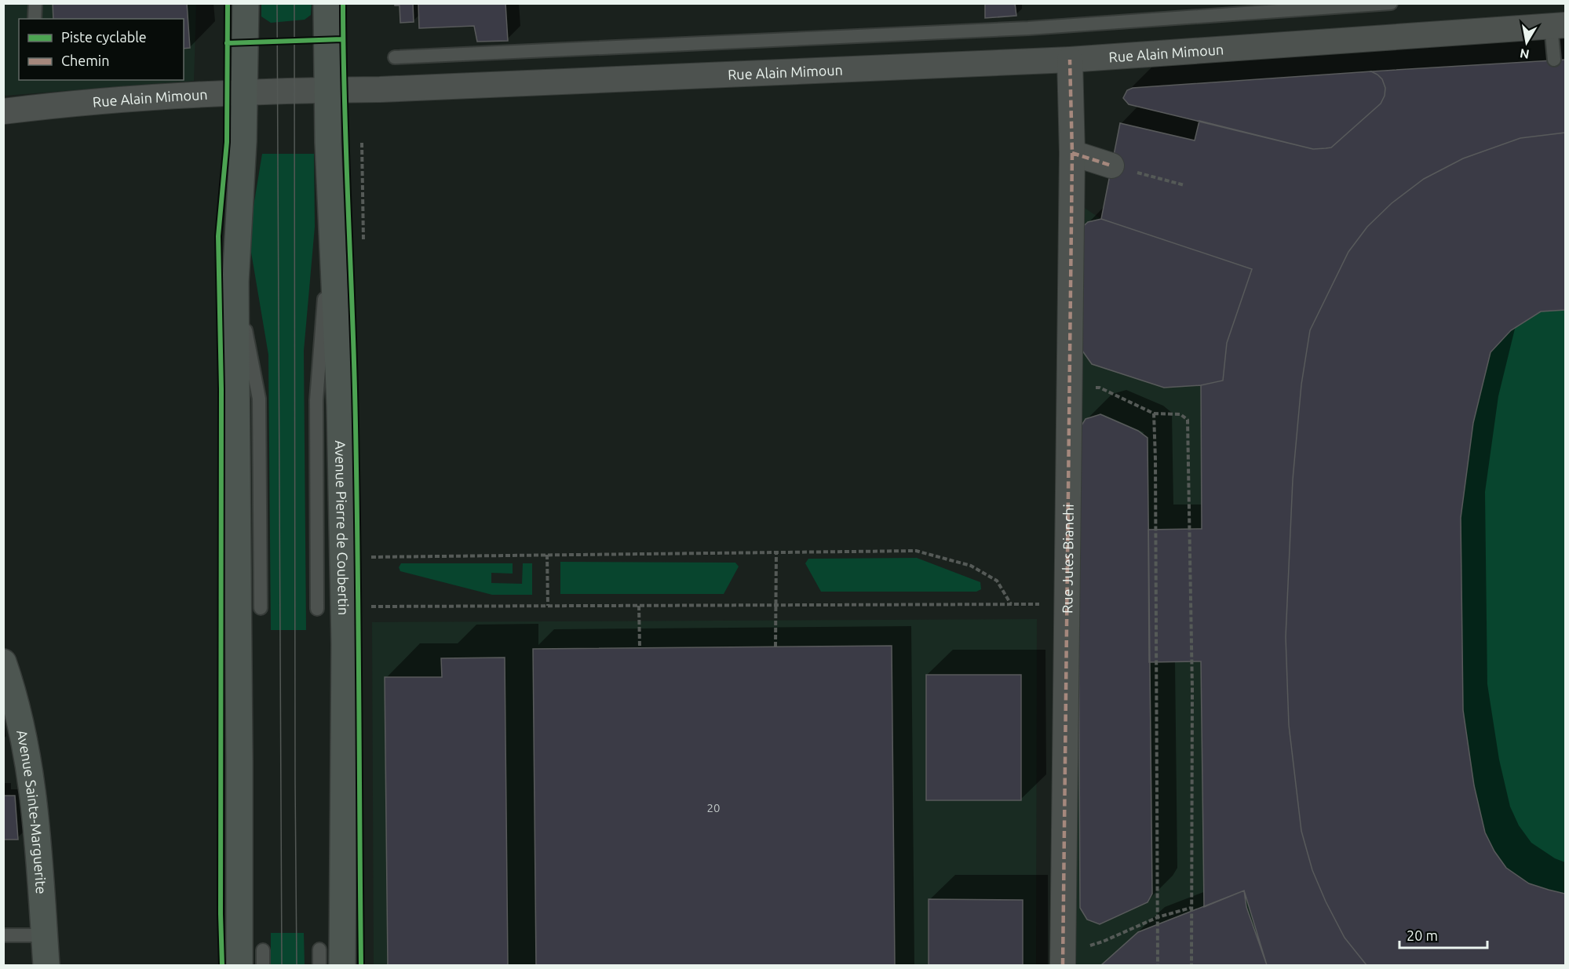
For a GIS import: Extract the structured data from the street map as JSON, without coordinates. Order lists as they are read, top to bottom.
{
  "streets": {
    "main road": ["Avenue Pierre de Coubertin", "Avenue Sainte-Marguerite"],
    "street": ["Rue Alain Mimoun", "Rue Jules Bianchi"]
  },
  "crossings": [
    ["Rue Alain Mimoun", "Avenue Pierre de Coubertin"],
    ["Rue Alain Mimoun", "Rue Jules Bianchi"]
  ],
  "house_numbers": ["20"],
  "legend": ["Piste cyclable", "Chemin"],
  "scale_bar": "20 m",
  "north": "bottom"
}
